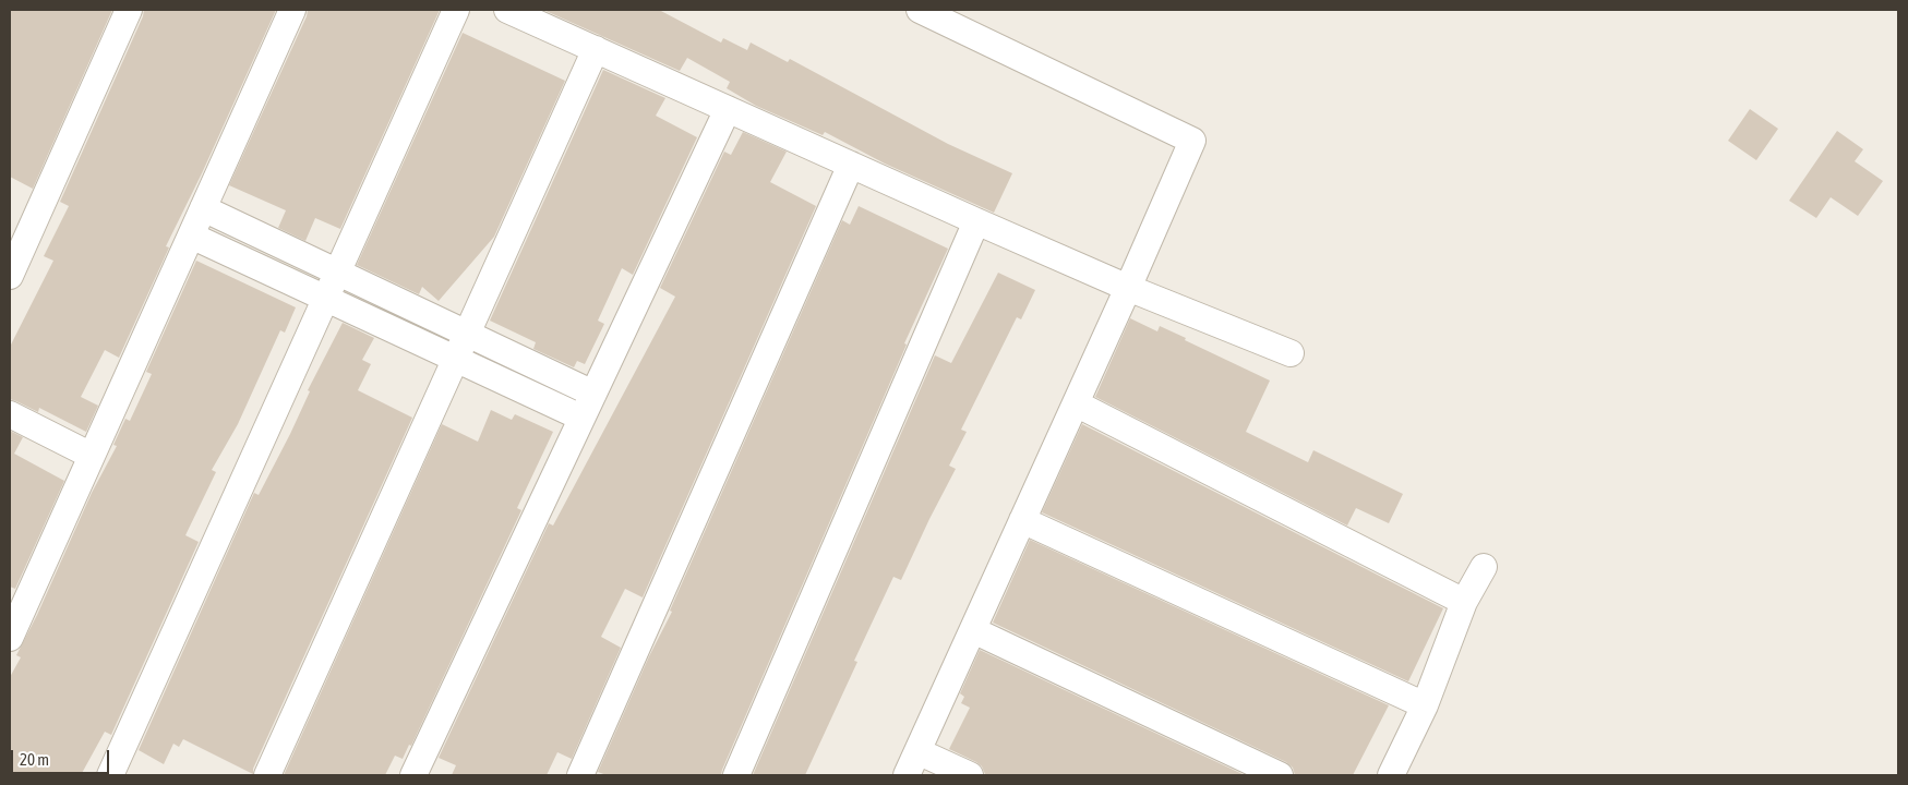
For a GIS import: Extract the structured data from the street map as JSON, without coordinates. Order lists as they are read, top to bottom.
{
  "scale_bar": "20 m"
}
